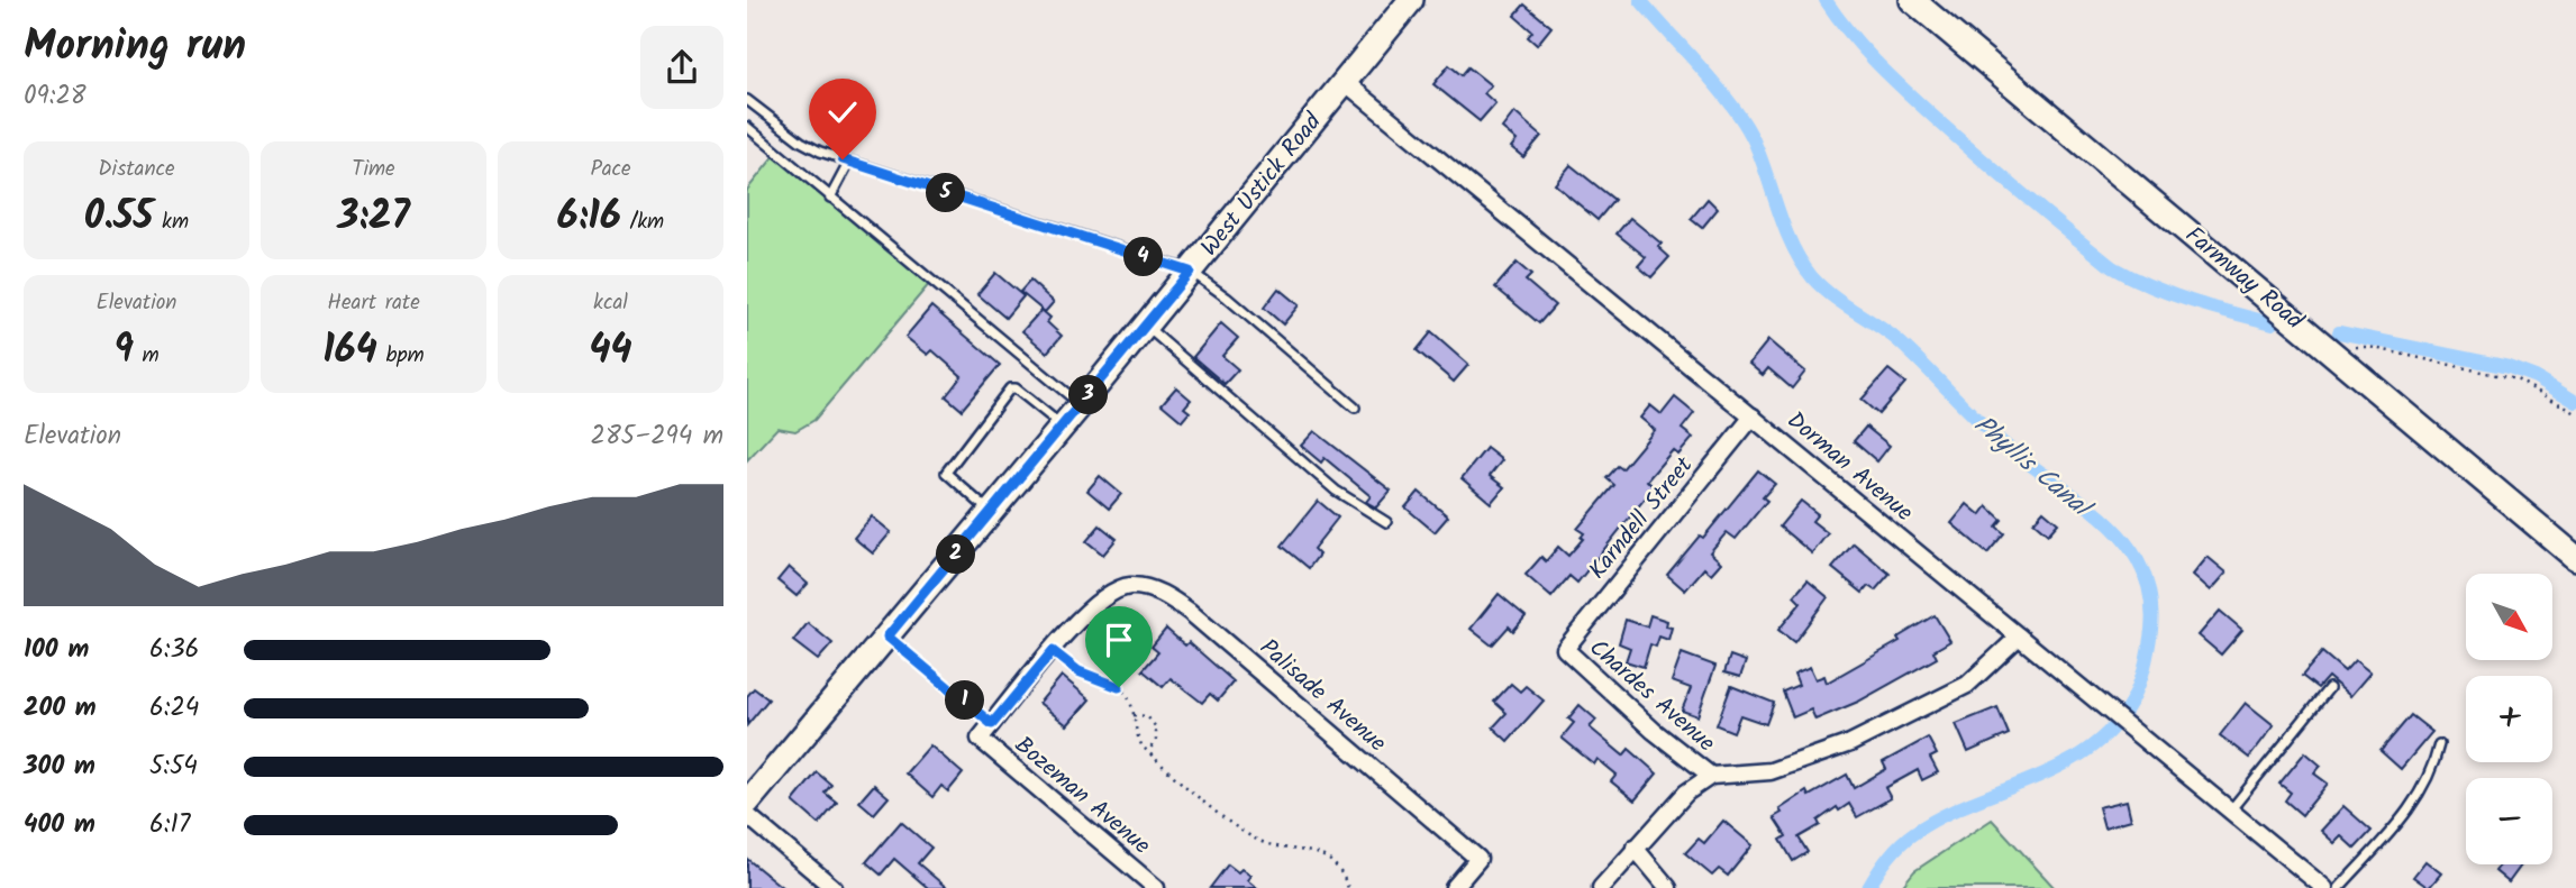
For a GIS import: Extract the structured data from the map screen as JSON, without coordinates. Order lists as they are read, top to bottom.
{
  "streets": {
    "main road": ["West Ustick Road", "Farmway Road"],
    "street": [
      "Dorman Avenue",
      "Karndell Street",
      "Palisade Avenue",
      "Chardes Avenue",
      "Bozeman Avenue"
    ]
  },
  "crossings": [
    ["West Ustick Road", "Dorman Avenue"],
    ["Dorman Avenue", "Karndell Street"],
    ["Karndell Street", "Chardes Avenue"]
  ],
  "water": ["Phyllis Canal"],
  "north": "bottom right",
  "page": {
    "heading": ["Morning run", "09:28"],
    "stats": [
      ["Distance", "0.55 km"],
      ["Time", "3:27"],
      ["Pace", "6:16 /km"],
      ["Elevation", "9 m"],
      ["Heart rate", "164 bpm"],
      ["kcal", "44"]
    ],
    "pins": [
      "5",
      "4",
      "3",
      "2",
      "1"
    ],
    "chart": ["Elevation", "285–294 m"],
    "map_buttons": ["+", "−"],
    "list": [
      {
        "name": "100 m",
        "note": "6:36"
      },
      {
        "name": "200 m",
        "note": "6:24"
      },
      {
        "name": "300 m",
        "note": "5:54"
      },
      {
        "name": "400 m",
        "note": "6:17"
      }
    ]
  }
}
